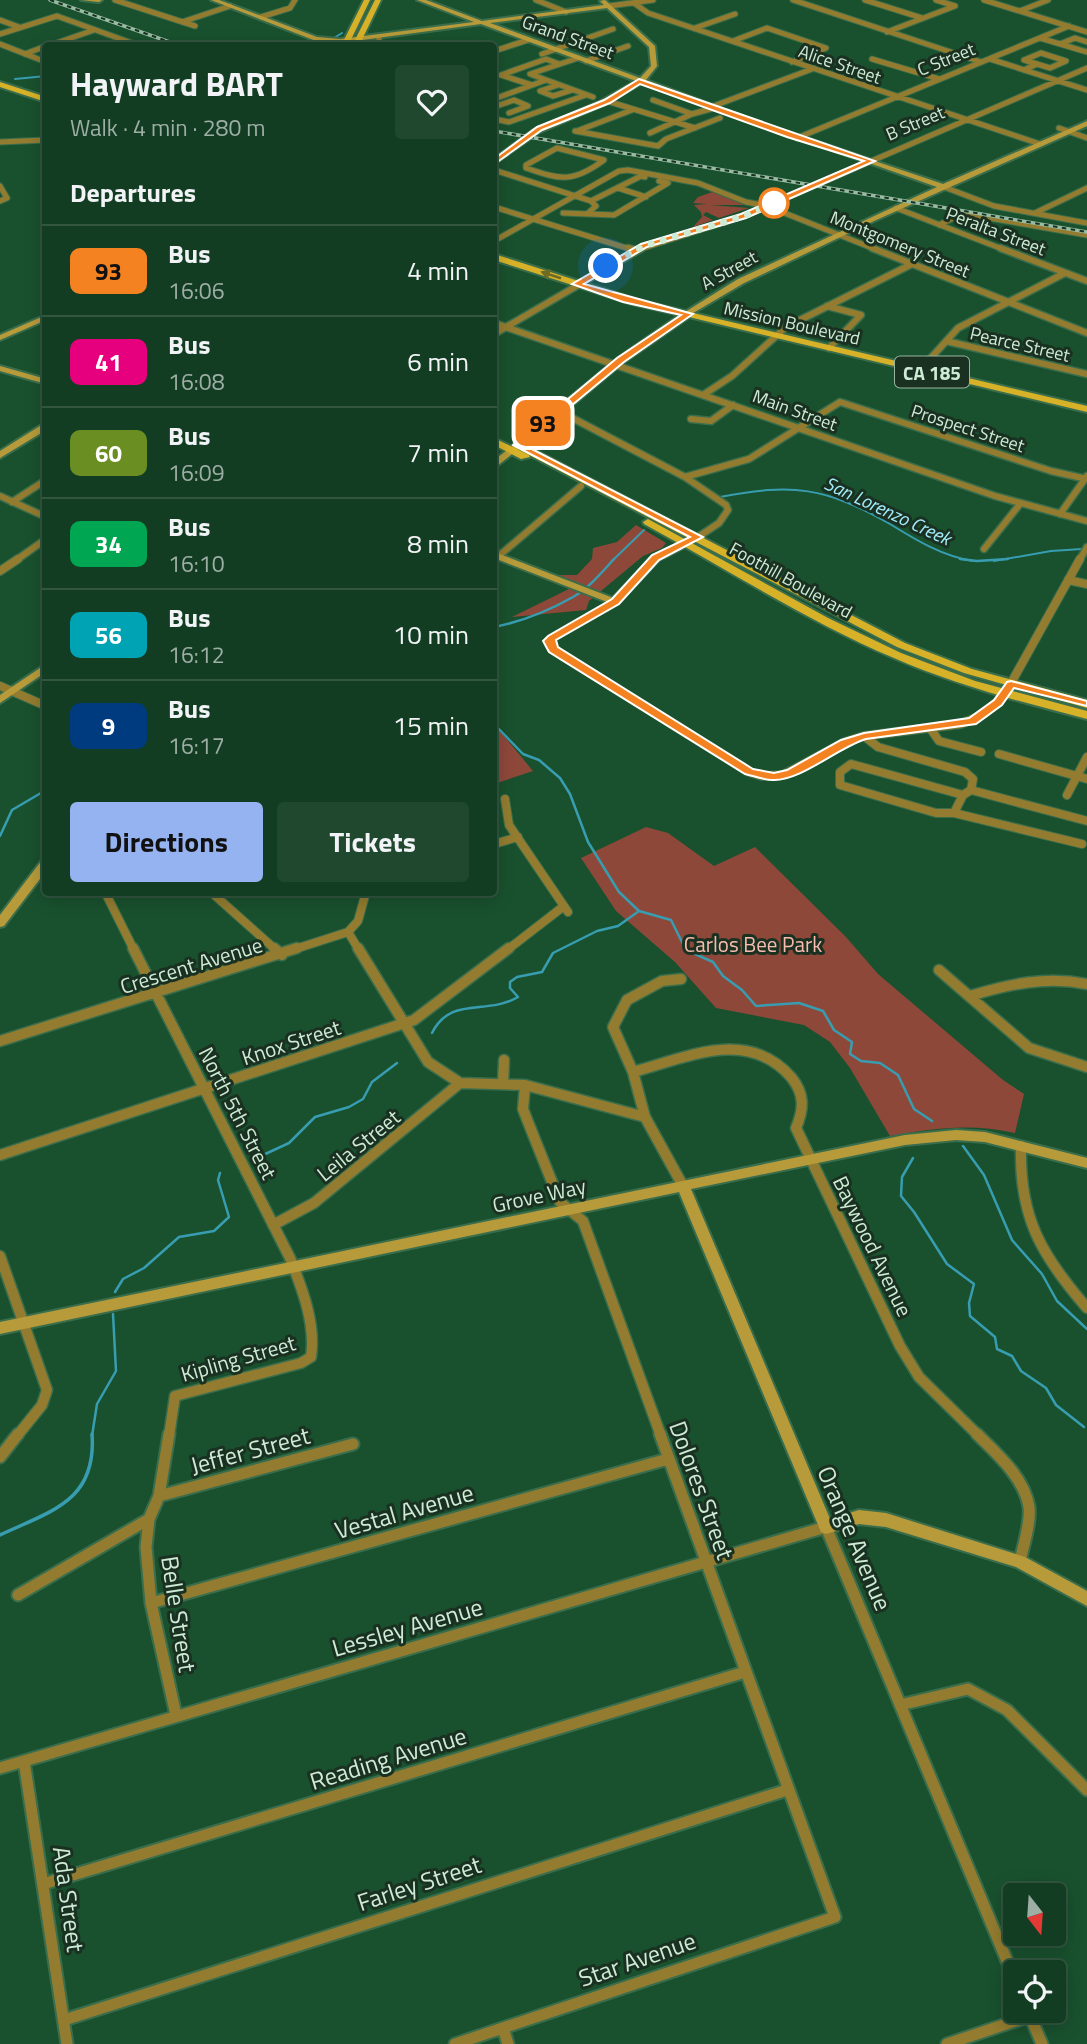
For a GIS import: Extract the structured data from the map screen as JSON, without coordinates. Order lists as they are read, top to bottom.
{
  "streets": {
    "main road": [
      "Grand Street",
      "A Street",
      "Mission Boulevard",
      "CA 185",
      "Foothill Boulevard",
      "Grove Way",
      "Orange Avenue"
    ],
    "street": [
      "C Street",
      "Alice Street",
      "B Street",
      "Peralta Street",
      "Montgomery Street",
      "Pearce Street",
      "Main Street",
      "Prospect Street",
      "Crescent Avenue",
      "Knox Street",
      "North 5th Street",
      "Leila Street",
      "Baywood Avenue",
      "Kipling Street",
      "Jeffer Street",
      "Dolores Street",
      "Vestal Avenue",
      "Belle Street",
      "Lessley Avenue",
      "Reading Avenue",
      "Farley Street",
      "Ada Street",
      "Star Avenue"
    ]
  },
  "crossings": [
    ["Grand Street", "C Street"],
    ["Grand Street", "B Street"],
    ["Grand Street", "A Street"],
    ["C Street", "Alice Street"],
    ["Alice Street", "B Street"],
    ["Alice Street", "A Street"],
    ["B Street", "Montgomery Street"],
    ["B Street", "Mission Boulevard"],
    ["B Street", "Main Street"],
    ["Peralta Street", "A Street"],
    ["Montgomery Street", "A Street"],
    ["A Street", "Mission Boulevard"],
    ["A Street", "Main Street"],
    ["A Street", "Foothill Boulevard"],
    ["Main Street", "Prospect Street"],
    ["Crescent Avenue", "North 5th Street"],
    ["Knox Street", "North 5th Street"],
    ["North 5th Street", "Leila Street"],
    ["North 5th Street", "Grove Way"],
    ["North 5th Street", "Kipling Street"],
    ["Grove Way", "Baywood Avenue"],
    ["Grove Way", "Dolores Street"],
    ["Grove Way", "Orange Avenue"],
    ["Baywood Avenue", "Orange Avenue"],
    ["Kipling Street", "Belle Street"],
    ["Jeffer Street", "Belle Street"],
    ["Dolores Street", "Vestal Avenue"],
    ["Dolores Street", "Lessley Avenue"],
    ["Dolores Street", "Reading Avenue"],
    ["Dolores Street", "Farley Street"],
    ["Dolores Street", "Star Avenue"],
    ["Vestal Avenue", "Belle Street"],
    ["Orange Avenue", "Lessley Avenue"],
    ["Belle Street", "Lessley Avenue"],
    ["Lessley Avenue", "Ada Street"],
    ["Reading Avenue", "Ada Street"],
    ["Farley Street", "Ada Street"]
  ],
  "water": ["San Lorenzo Creek"],
  "parks": ["Carlos Bee Park"],
  "lines": ["bus line 93"],
  "north": "bottom",
  "page": {
    "on_map": "93",
    "heading": [
      ["Hayward BART", "Walk · 4 min · 280 m"],
      "Departures"
    ],
    "list": [
      {
        "mark": "93",
        "name": "Bus",
        "note": "16:06",
        "value": "4 min"
      },
      {
        "mark": "41",
        "name": "Bus",
        "note": "16:08",
        "value": "6 min"
      },
      {
        "mark": "60",
        "name": "Bus",
        "note": "16:09",
        "value": "7 min"
      },
      {
        "mark": "34",
        "name": "Bus",
        "note": "16:10",
        "value": "8 min"
      },
      {
        "mark": "56",
        "name": "Bus",
        "note": "16:12",
        "value": "10 min"
      },
      {
        "mark": "9",
        "name": "Bus",
        "note": "16:17",
        "value": "15 min"
      }
    ],
    "buttons": ["Directions", "Tickets"]
  }
}
